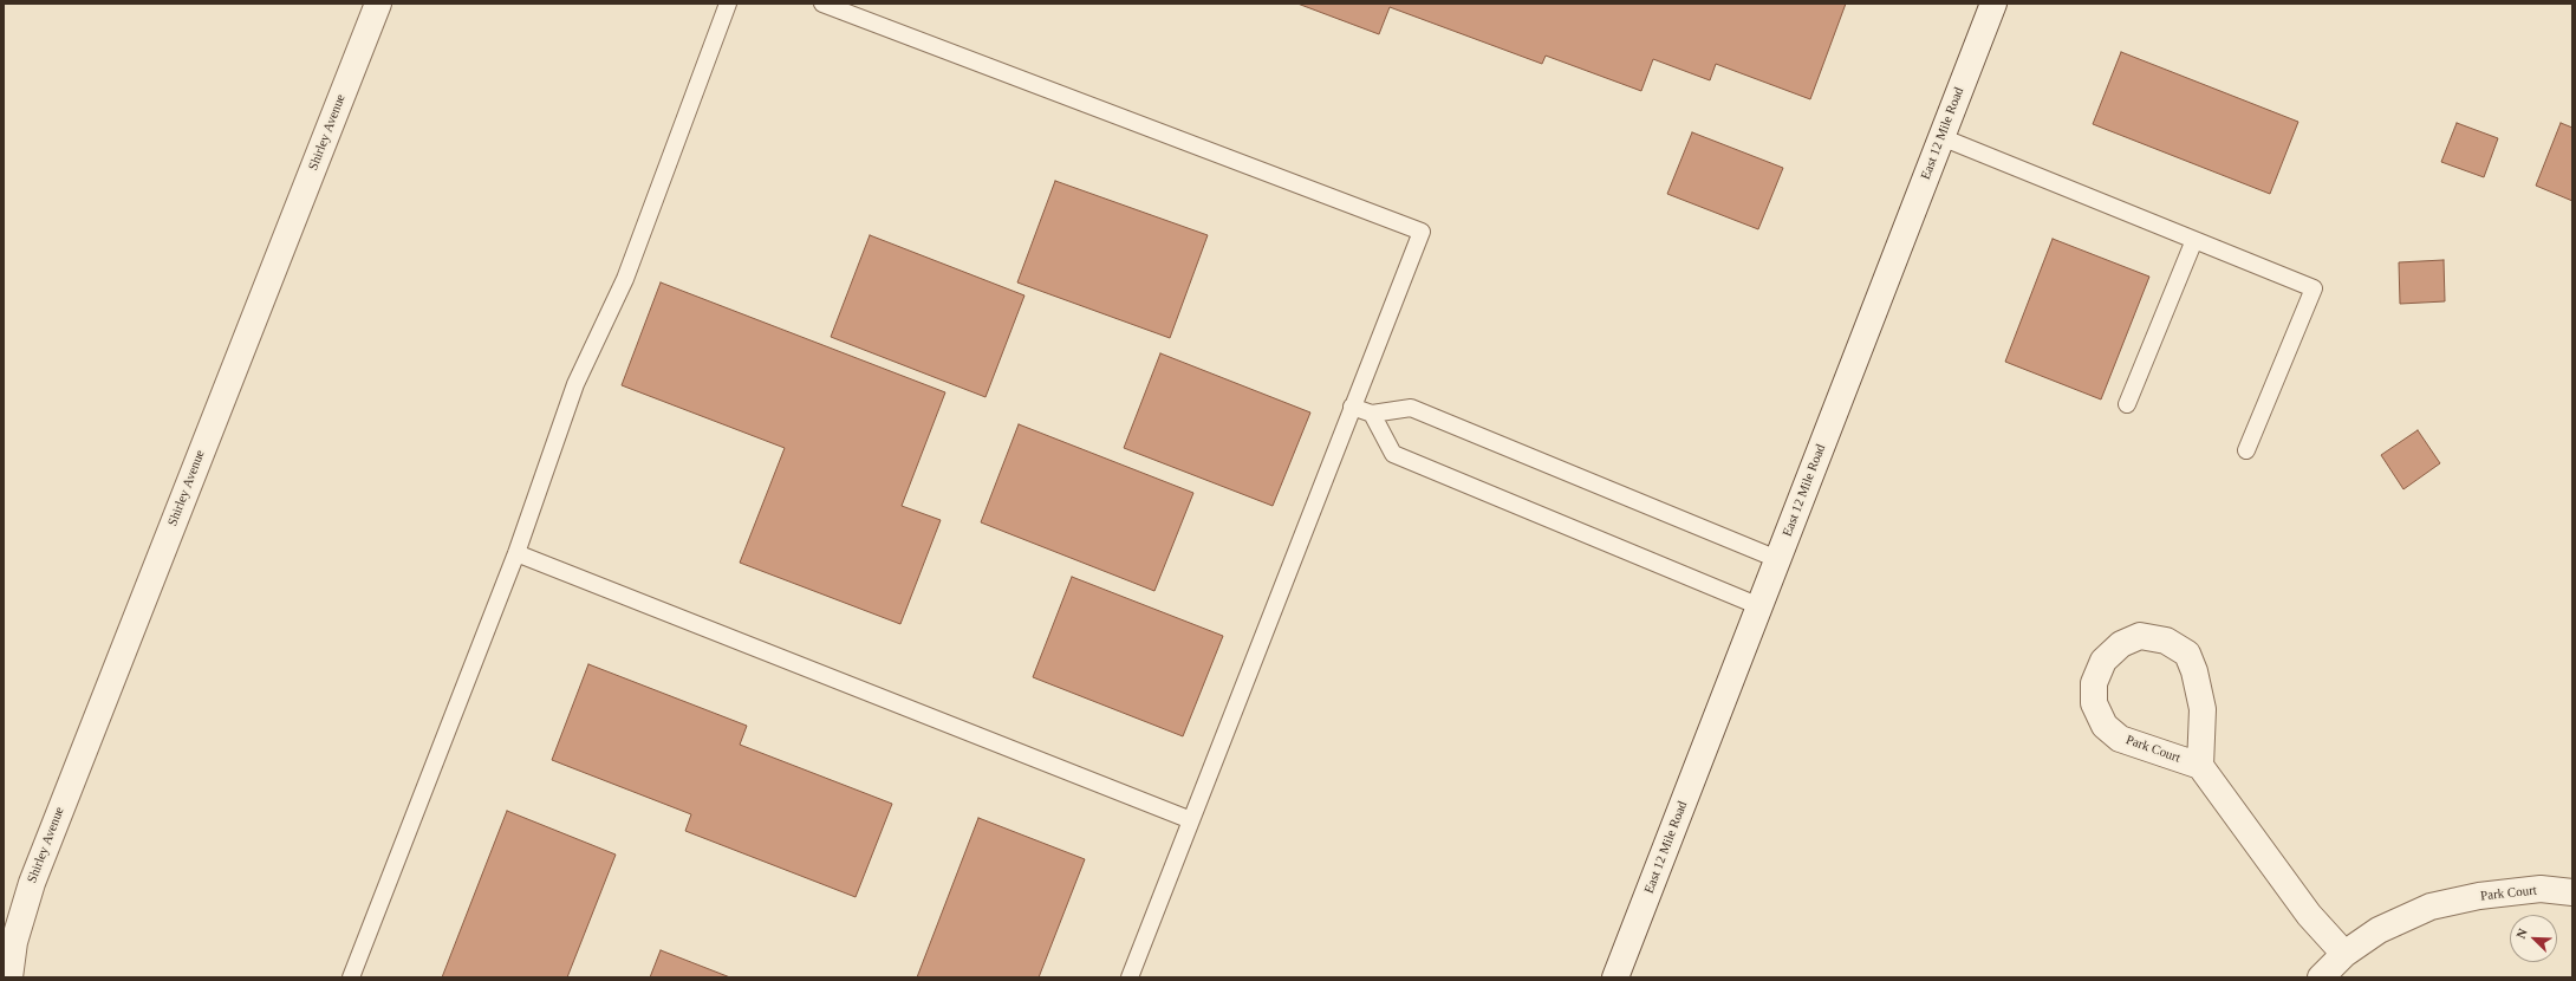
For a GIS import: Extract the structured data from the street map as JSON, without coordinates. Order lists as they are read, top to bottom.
{
  "streets": {
    "street": ["Shirley Avenue", "East 12 Mile Road", "Park Court"]
  },
  "north": "top left"
}
